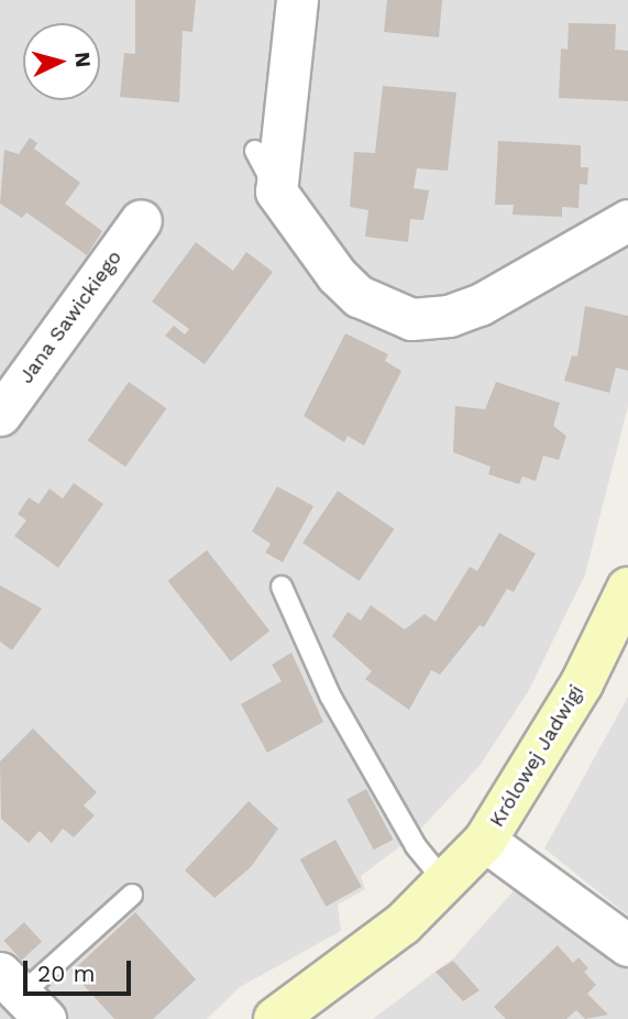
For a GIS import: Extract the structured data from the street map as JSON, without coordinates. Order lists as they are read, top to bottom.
{
  "streets": {
    "street": ["Jana Sawickiego", "Królowej Jadwigi"]
  },
  "scale_bar": "20 m",
  "north": "right"
}
